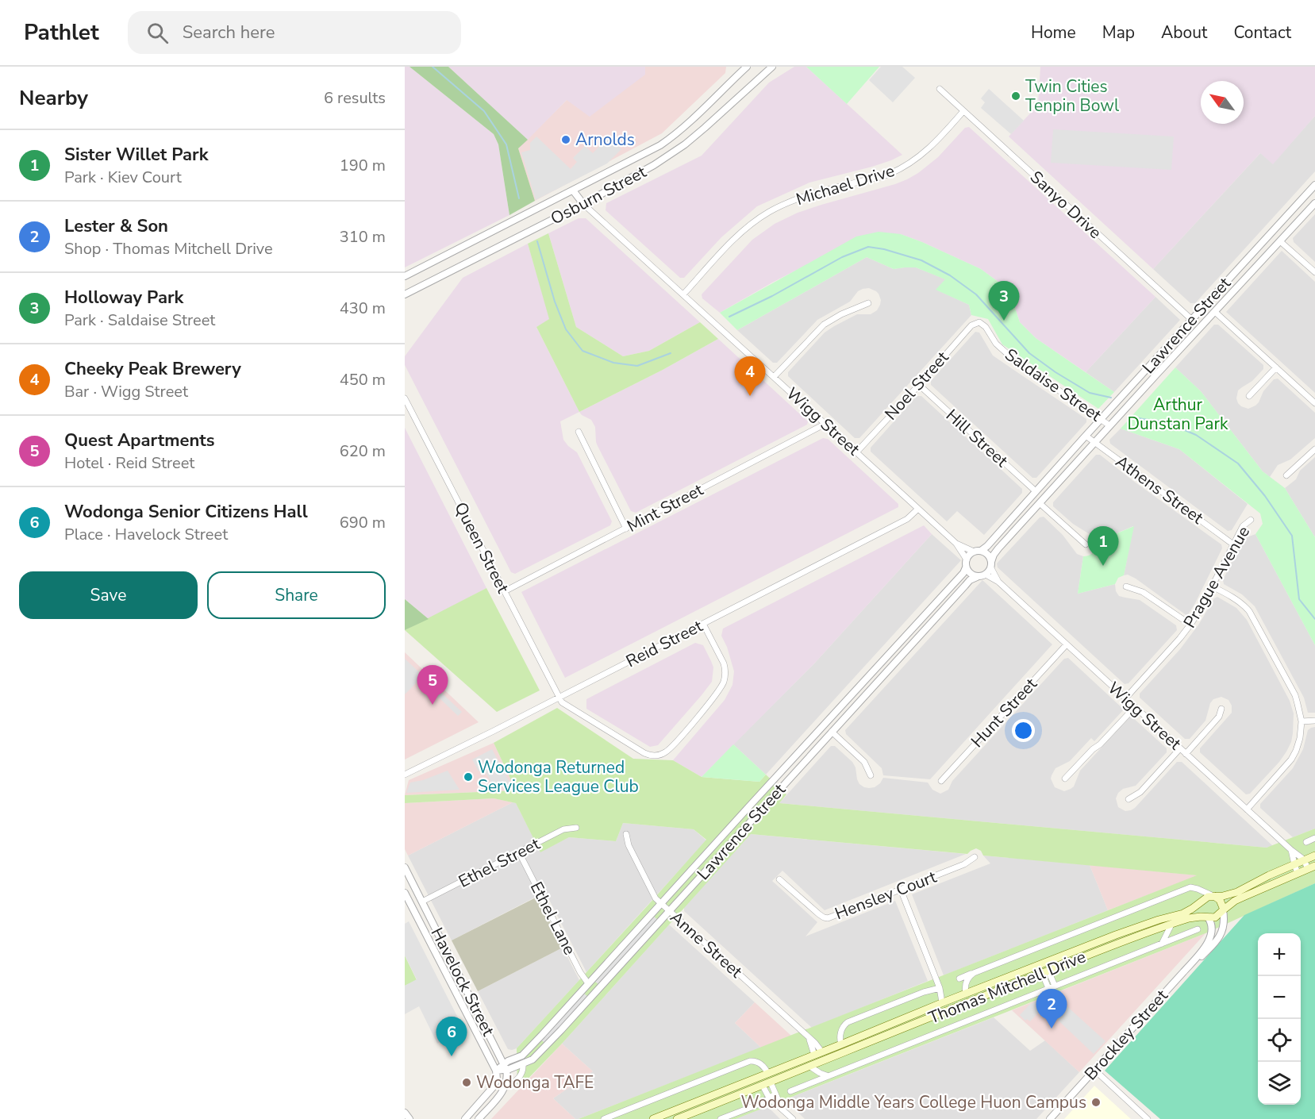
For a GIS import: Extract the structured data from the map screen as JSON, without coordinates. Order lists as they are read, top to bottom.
{
  "streets": {
    "main road": ["Thomas Mitchell Drive"],
    "street": [
      "Michael Drive",
      "Osburn Street",
      "Sanyo Drive",
      "Lawrence Street",
      "Saldaise Street",
      "Noel Street",
      "Wigg Street",
      "Hill Street",
      "Athens Street",
      "Mint Street",
      "Queen Street",
      "Prague Avenue",
      "Reid Street",
      "Hunt Street",
      "Ethel Street",
      "Hensley Court",
      "Ethel Lane",
      "Anne Street",
      "Havelock Street",
      "Brockley Street"
    ]
  },
  "crossings": [
    ["Michael Drive", "Sanyo Drive"],
    ["Michael Drive", "Wigg Street"],
    ["Osburn Street", "Wigg Street"],
    ["Sanyo Drive", "Lawrence Street"],
    ["Lawrence Street", "Saldaise Street"],
    ["Lawrence Street", "Wigg Street"],
    ["Lawrence Street", "Hill Street"],
    ["Lawrence Street", "Athens Street"],
    ["Lawrence Street", "Ethel Lane"],
    ["Lawrence Street", "Anne Street"],
    ["Lawrence Street", "Havelock Street"],
    ["Saldaise Street", "Noel Street"],
    ["Noel Street", "Wigg Street"],
    ["Noel Street", "Hill Street"],
    ["Wigg Street", "Mint Street"],
    ["Wigg Street", "Prague Avenue"],
    ["Wigg Street", "Reid Street"],
    ["Wigg Street", "Hunt Street"],
    ["Athens Street", "Prague Avenue"],
    ["Mint Street", "Queen Street"],
    ["Queen Street", "Reid Street"],
    ["Ethel Street", "Ethel Lane"],
    ["Ethel Street", "Havelock Street"],
    ["Anne Street", "Thomas Mitchell Drive"],
    ["Thomas Mitchell Drive", "Brockley Street"]
  ],
  "parks": ["Arthur Dunstan Park"],
  "places": [
    "Twin Cities Tenpin Bowl",
    "Arnolds",
    "Wodonga Returned Services League Club",
    "Wodonga TAFE",
    "Wodonga Middle Years College Huon Campus"
  ],
  "north": "top left",
  "page": {
    "header": "Pathlet",
    "search": "Search here",
    "nav": [
      "Home",
      "Map",
      "About",
      "Contact"
    ],
    "heading": ["Nearby", "6 results"],
    "list": [
      {
        "mark": "1",
        "name": "Sister Willet Park",
        "note": "Park · Kiev Court",
        "value": "190 m"
      },
      {
        "mark": "2",
        "name": "Lester & Son",
        "note": "Shop · Thomas Mitchell Drive",
        "value": "310 m"
      },
      {
        "mark": "3",
        "name": "Holloway Park",
        "note": "Park · Saldaise Street",
        "value": "430 m"
      },
      {
        "mark": "4",
        "name": "Cheeky Peak Brewery",
        "note": "Bar · Wigg Street",
        "value": "450 m"
      },
      {
        "mark": "5",
        "name": "Quest Apartments",
        "note": "Hotel · Reid Street",
        "value": "620 m"
      },
      {
        "mark": "6",
        "name": "Wodonga Senior Citizens Hall",
        "note": "Place · Havelock Street",
        "value": "690 m"
      }
    ],
    "pins": [
      "3",
      "4",
      "1",
      "5",
      "2",
      "6"
    ],
    "buttons": ["Save", "Share"],
    "map_buttons": ["+", "−"]
  }
}
